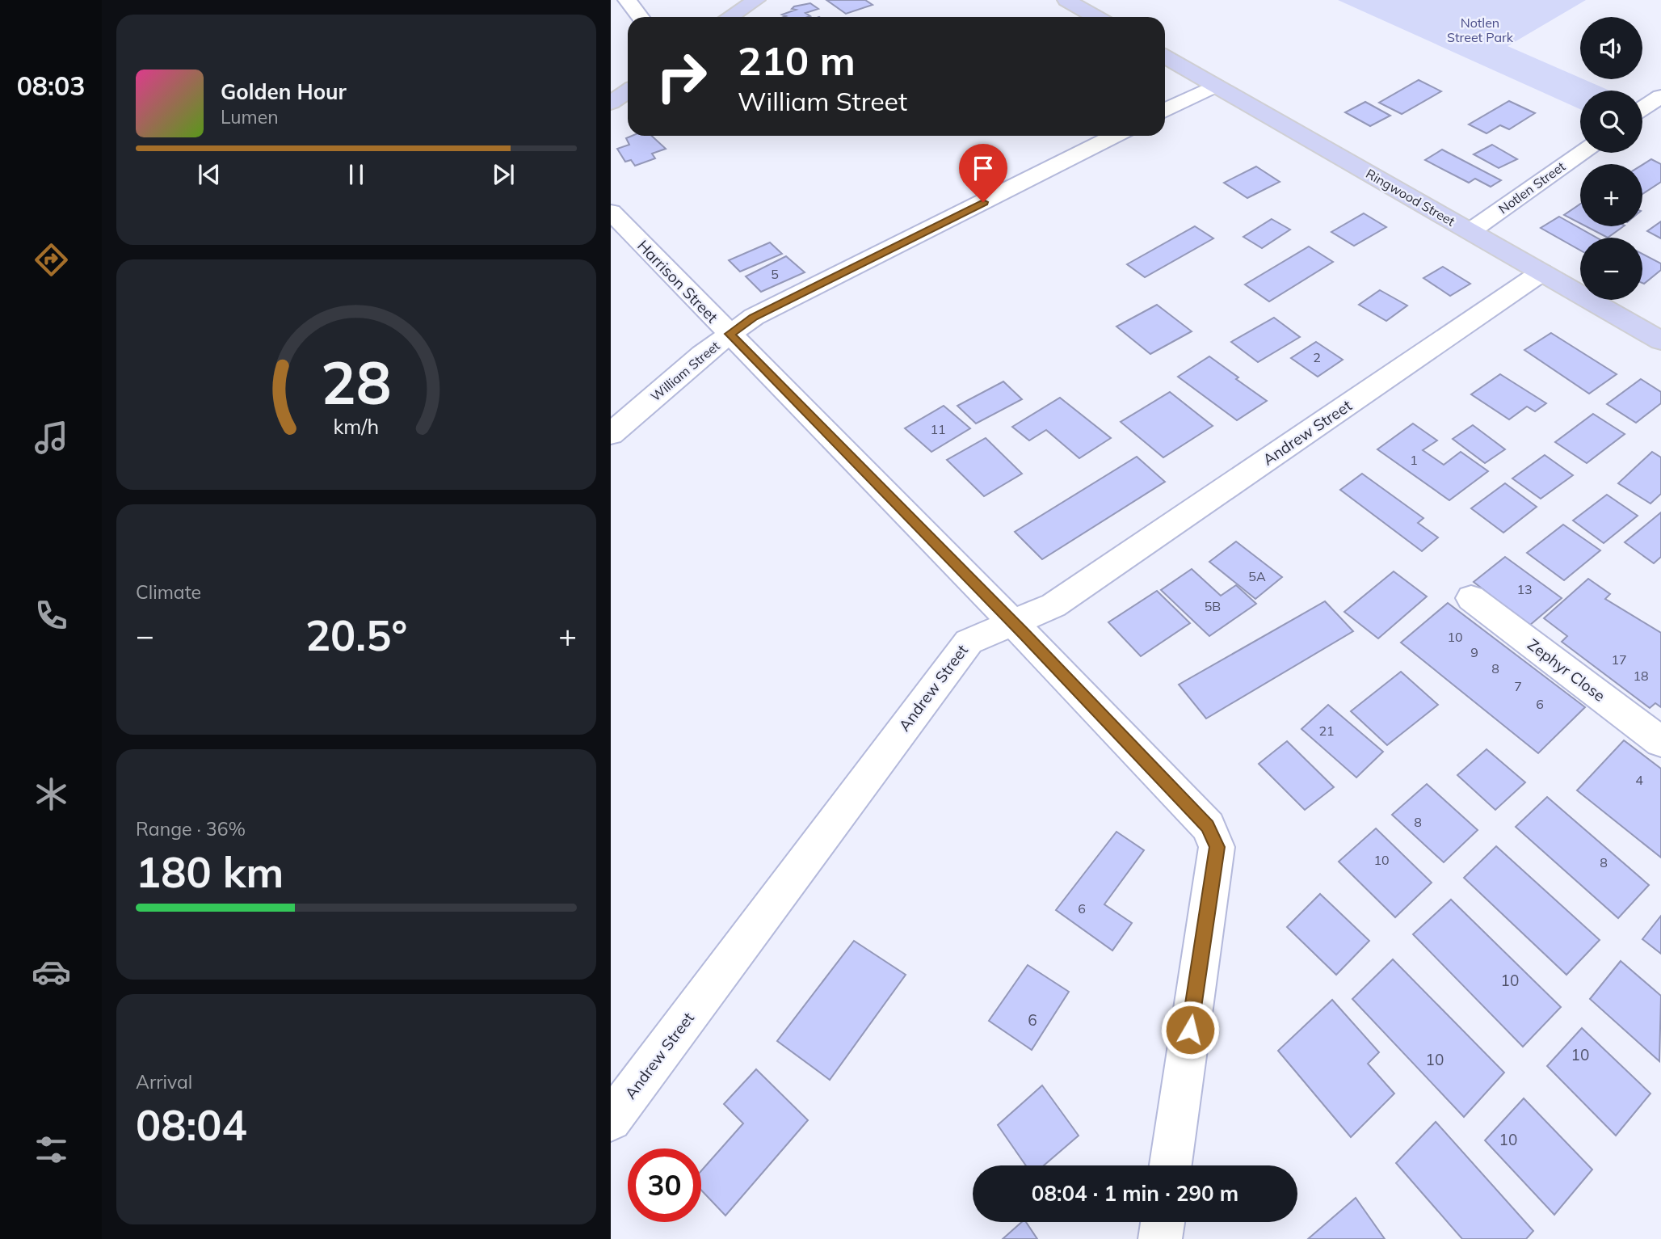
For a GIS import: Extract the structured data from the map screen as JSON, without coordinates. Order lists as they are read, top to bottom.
{
  "streets": {
    "main road": ["Ringwood Street"],
    "street": [
      "Notlen Street",
      "Harrison Street",
      "William Street",
      "Andrew Street",
      "Zephyr Close"
    ]
  },
  "crossings": [
    ["Notlen Street", "Ringwood Street"],
    ["Ringwood Street", "Andrew Street"],
    ["Harrison Street", "William Street"],
    ["Harrison Street", "Andrew Street"]
  ],
  "parks": ["Notlen Street Park"],
  "house_numbers": [
    "5",
    "2",
    "11",
    "1",
    "5A",
    "13",
    "5B",
    "10",
    "9",
    "17",
    "8",
    "18",
    "7",
    "6",
    "21",
    "4",
    "8",
    "10",
    "8",
    "6",
    "10",
    "6",
    "10",
    "10",
    "10"
  ],
  "page": {
    "tabs": "08:03",
    "map_buttons": ["+", "−"],
    "turn": ["210 m", "William Street"],
    "song": ["Golden Hour", "Lumen"],
    "tile": [
      "Climate",
      ["Range · 36%", "180 km"],
      ["Arrival", "08:04"]
    ],
    "heat": ["−", "20.5°", "+"],
    "limit": "30",
    "trip": "08:04 · 1 min · 290 m",
    "gauge": ["28", "km/h"]
  }
}
